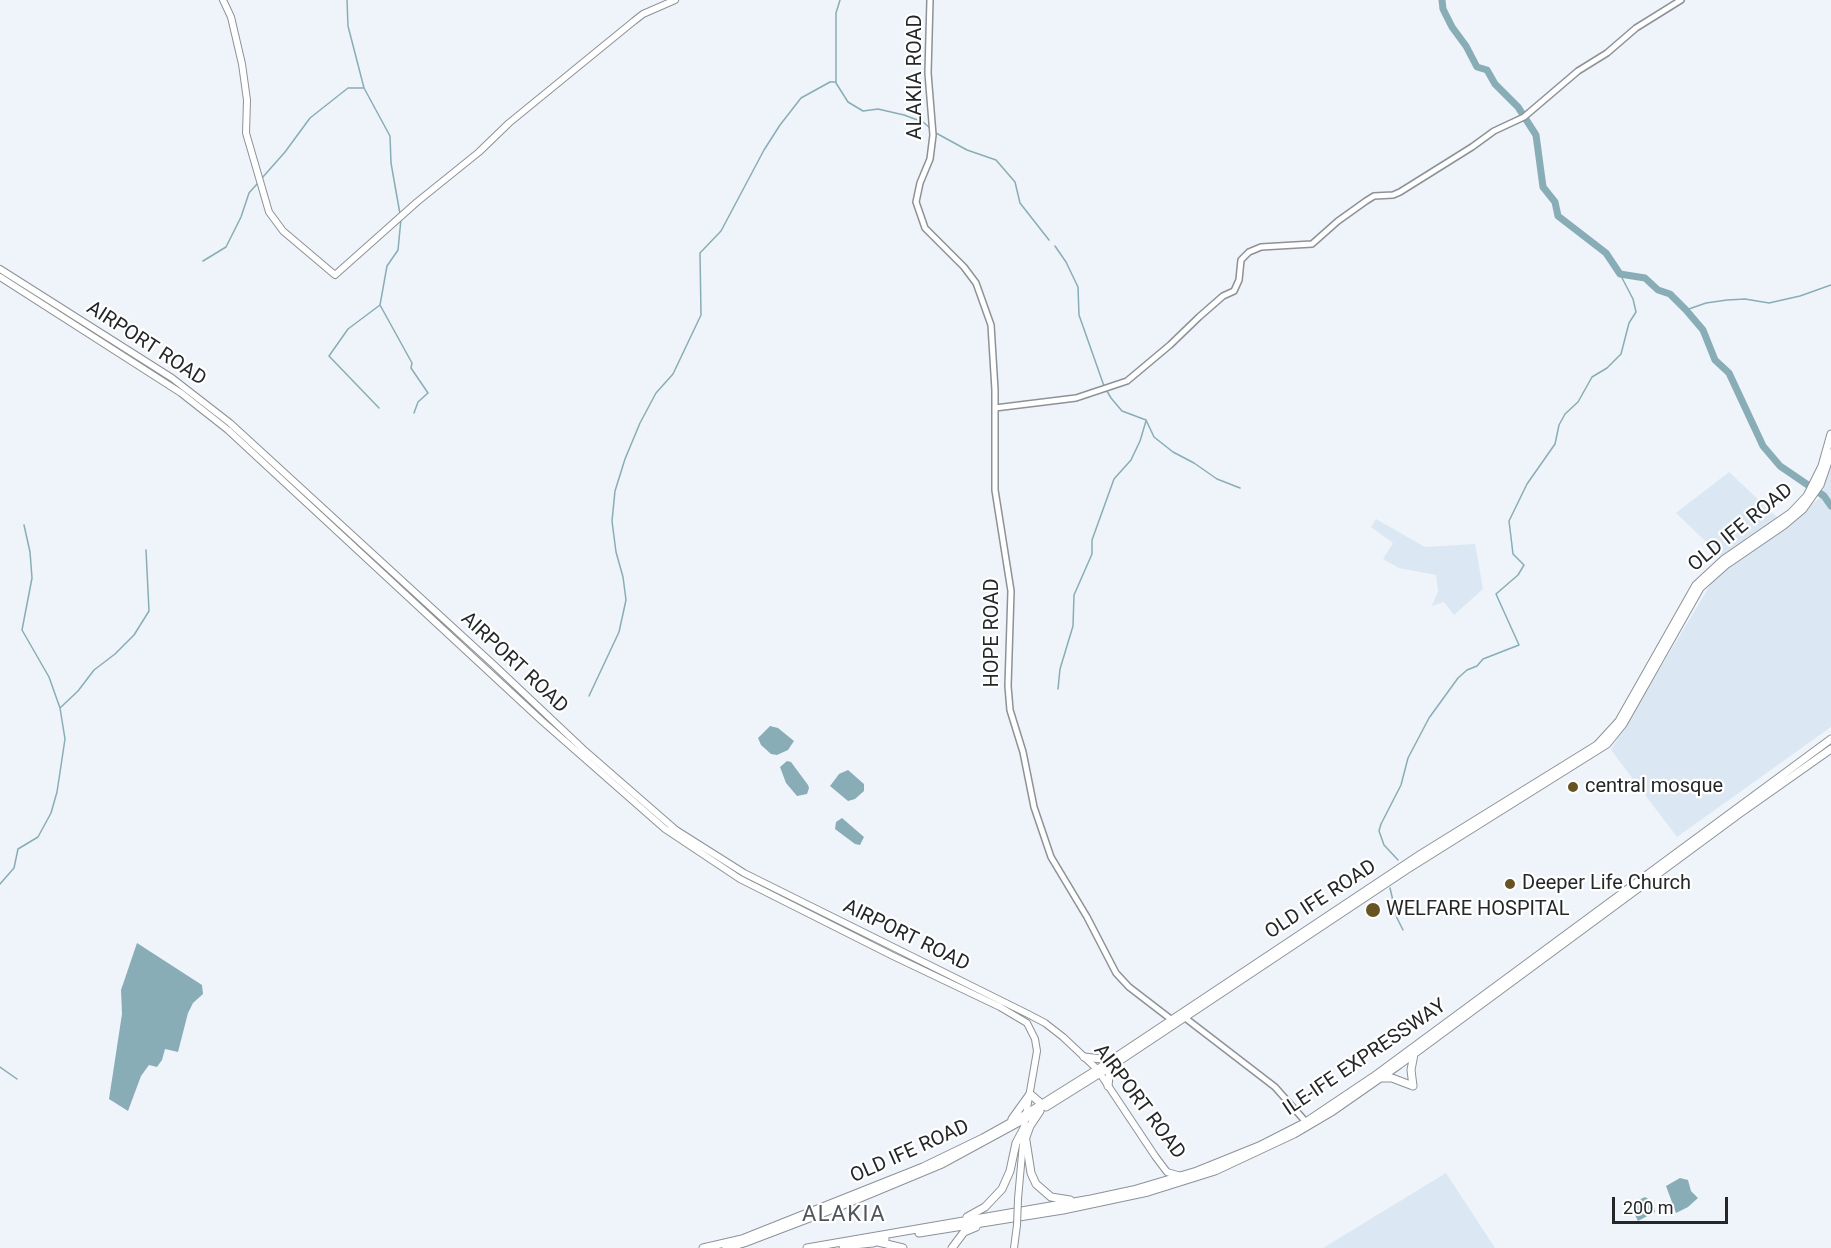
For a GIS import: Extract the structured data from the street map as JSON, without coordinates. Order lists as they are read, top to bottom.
{
  "streets": {
    "main road": ["AIRPORT ROAD", "OLD IFE ROAD", "ILE-IFE EXPRESSWAY"],
    "street": ["ALAKIA ROAD", "HOPE ROAD"]
  },
  "crossings": [
    ["ALAKIA ROAD", "HOPE ROAD"],
    ["AIRPORT ROAD", "OLD IFE ROAD"],
    ["AIRPORT ROAD", "ILE-IFE EXPRESSWAY"],
    ["OLD IFE ROAD", "HOPE ROAD"]
  ],
  "districts": ["ALAKIA"],
  "places": ["central mosque", "Deeper Life Church", "WELFARE HOSPITAL"],
  "scale_bar": "200 m"
}
